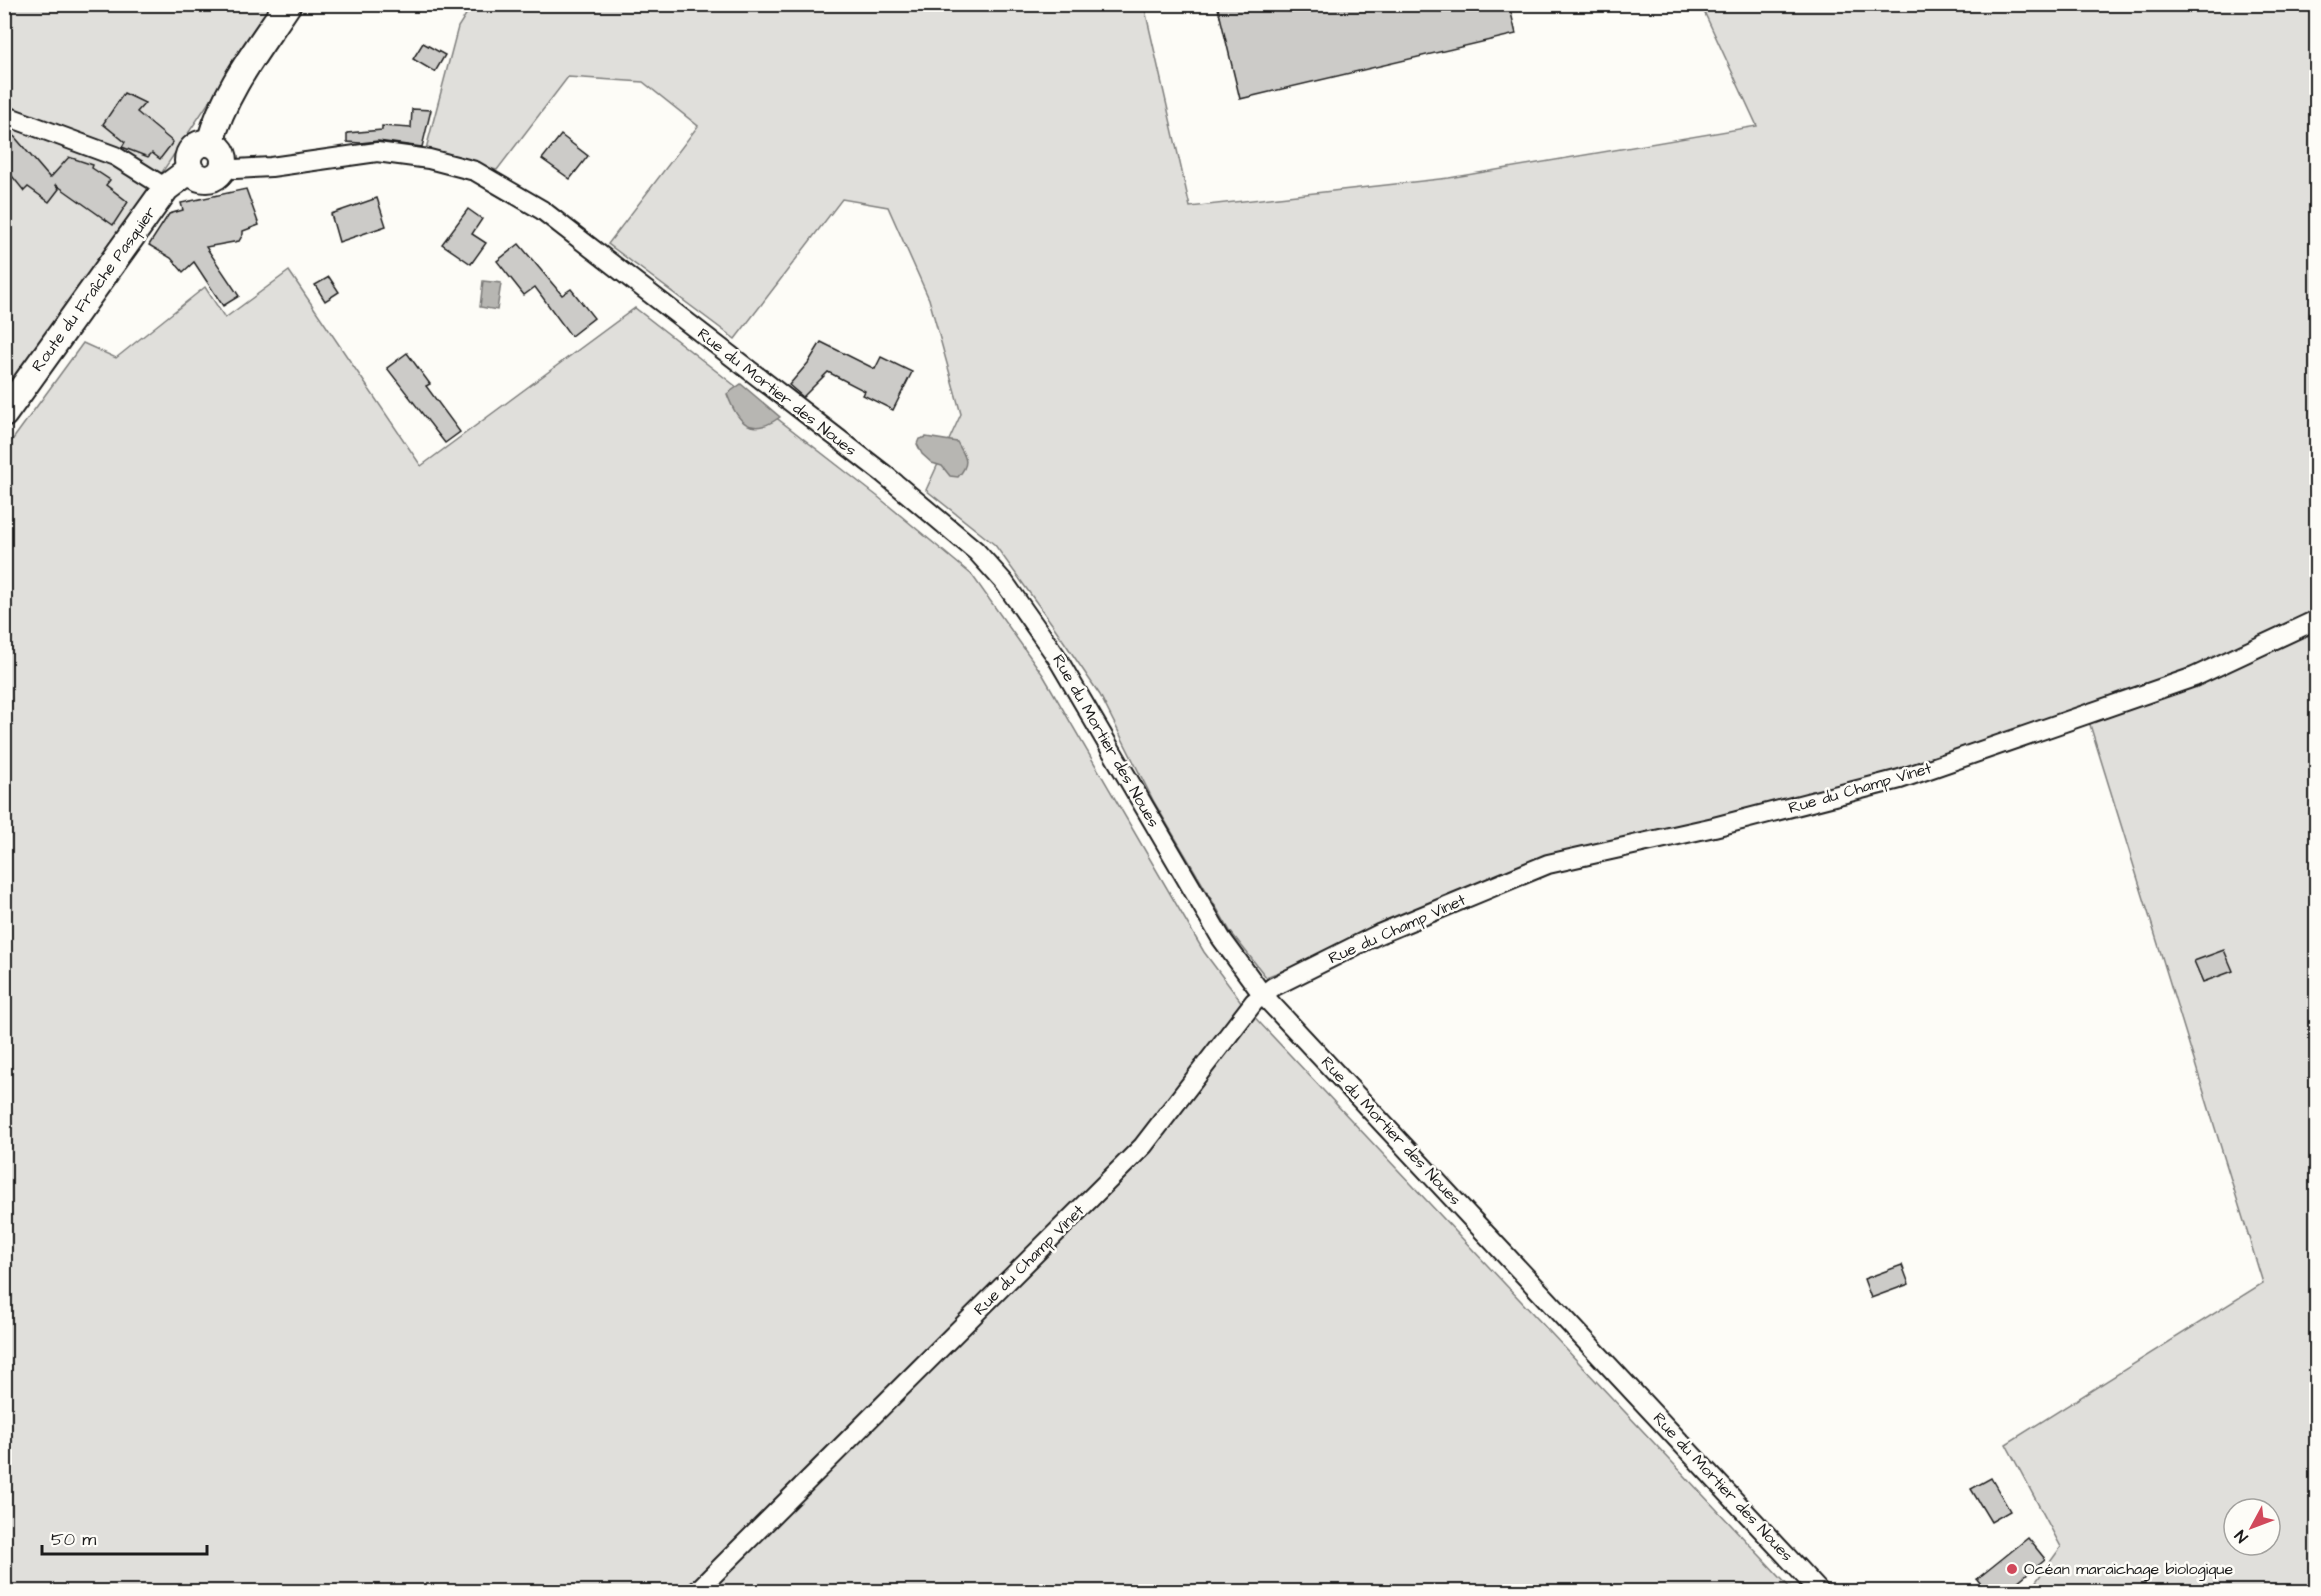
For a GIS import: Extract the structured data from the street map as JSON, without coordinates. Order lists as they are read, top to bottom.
{
  "streets": {
    "main road": ["Route du Fraîche Pasquier"],
    "street": ["Rue du Mortier des Noues", "Rue du Champ Vinet"]
  },
  "crossings": [
    ["Route du Fraîche Pasquier", "Rue du Mortier des Noues"],
    ["Rue du Mortier des Noues", "Rue du Champ Vinet"]
  ],
  "places": ["Océan maraichage biologique"],
  "scale_bar": "50 m",
  "north": "bottom left"
}
